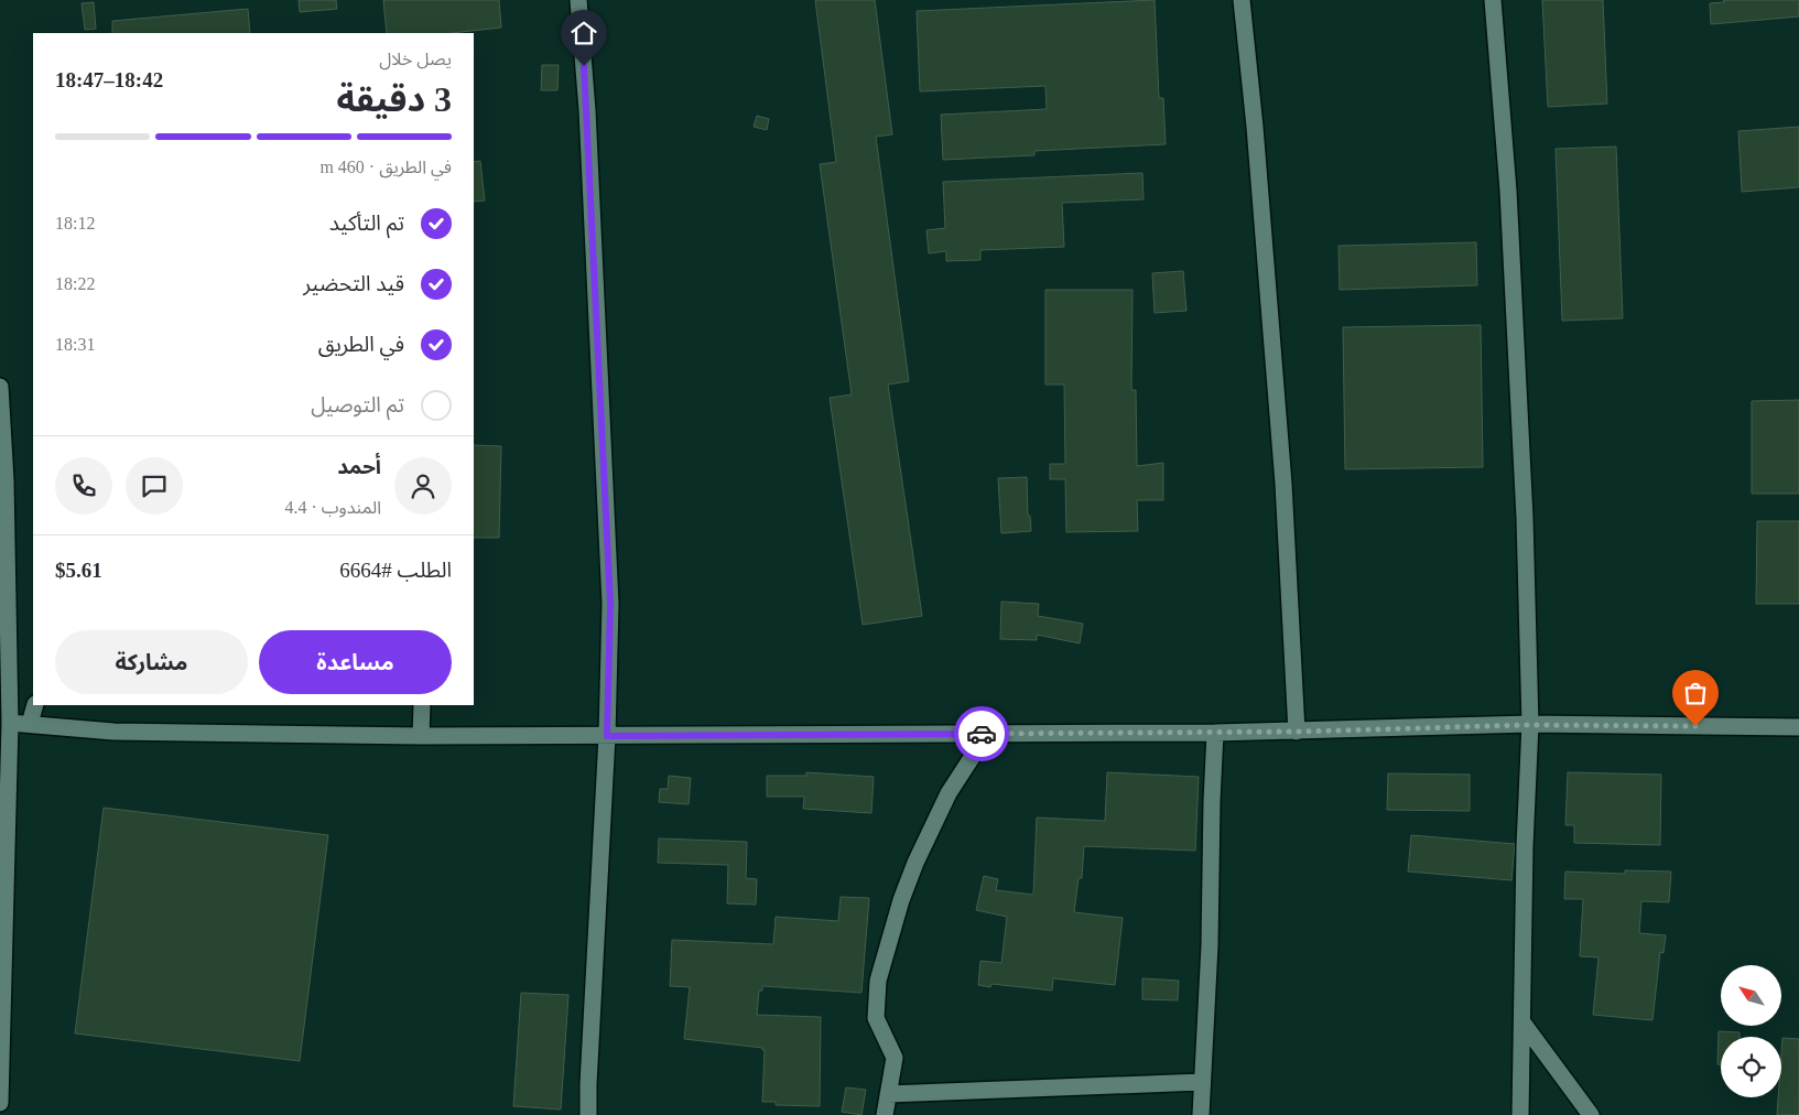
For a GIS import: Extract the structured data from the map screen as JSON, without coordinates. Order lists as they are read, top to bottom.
{
  "north": "top left",
  "page": {
    "heading": ["3 دقيقة", "يصل خلال", "18:42–18:47"],
    "panel": [
      "أحمد",
      "المندوب · 4.4",
      "الطلب #6664",
      "$5.61"
    ],
    "bar": "في الطريق · 460 m",
    "list": [
      ["تم التأكيد", "18:12"],
      ["قيد التحضير", "18:22"],
      ["في الطريق", "18:31"],
      "تم التوصيل"
    ],
    "buttons": ["مساعدة", "مشاركة"]
  }
}
